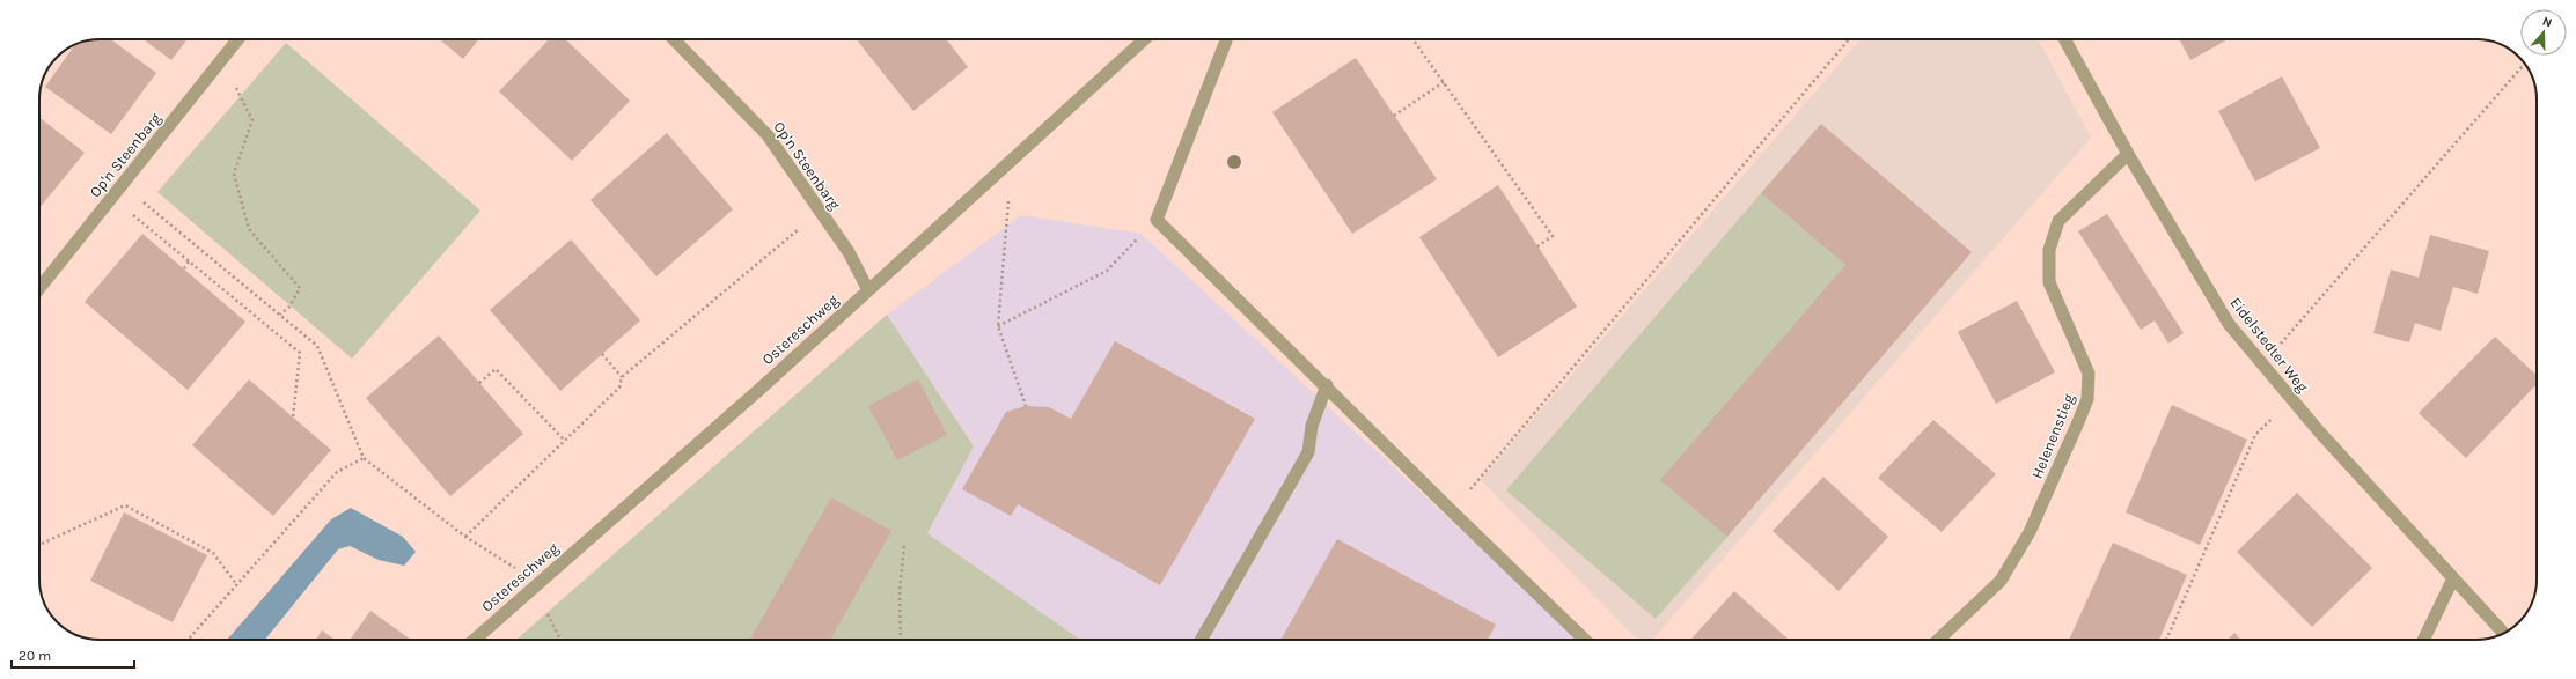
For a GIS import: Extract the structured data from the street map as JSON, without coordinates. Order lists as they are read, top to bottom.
{
  "streets": {
    "street": [
      "Op'n Steenbarg",
      "Ostereschweg",
      "Eidelstedter Weg",
      "Helenenstieg"
    ]
  },
  "crossings": [
    ["Op'n Steenbarg", "Ostereschweg"],
    ["Eidelstedter Weg", "Helenenstieg"]
  ],
  "scale_bar": "20 m",
  "north": "top"
}
